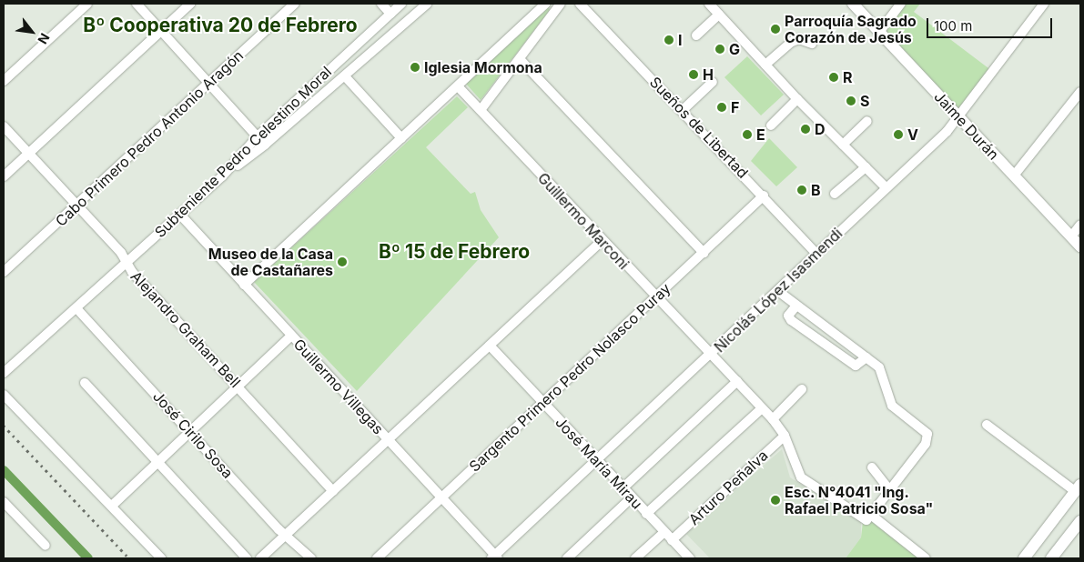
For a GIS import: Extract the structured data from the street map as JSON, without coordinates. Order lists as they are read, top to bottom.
{
  "streets": {
    "street": [
      "Jaime Durán",
      "Sueños de Libertad",
      "Cabo Primero Pedro Antonio Aragón",
      "Subteniente Pedro Celestino Moral",
      "Guillermo Marconi",
      "Nicolás López Isasmendi",
      "Alejandro Graham Bell",
      "Sargento Primero Pedro Nolasco Puray",
      "Guillermo Villegas",
      "José Cirilo Sosa",
      "José María Mirau",
      "Arturo Peñalva"
    ]
  },
  "crossings": [
    ["Jaime Durán", "Nicolás López Isasmendi"],
    ["Sueños de Libertad", "Nicolás López Isasmendi"],
    ["Sueños de Libertad", "Sargento Primero Pedro Nolasco Puray"],
    ["Cabo Primero Pedro Antonio Aragón", "Alejandro Graham Bell"],
    ["Subteniente Pedro Celestino Moral", "Alejandro Graham Bell"],
    ["Subteniente Pedro Celestino Moral", "Guillermo Villegas"],
    ["Subteniente Pedro Celestino Moral", "José Cirilo Sosa"],
    ["Guillermo Marconi", "Nicolás López Isasmendi"],
    ["Guillermo Marconi", "Sargento Primero Pedro Nolasco Puray"],
    ["Guillermo Marconi", "Arturo Peñalva"],
    ["Nicolás López Isasmendi", "Guillermo Villegas"],
    ["Nicolás López Isasmendi", "José María Mirau"],
    ["Sargento Primero Pedro Nolasco Puray", "Guillermo Villegas"],
    ["Sargento Primero Pedro Nolasco Puray", "José María Mirau"],
    ["José María Mirau", "Arturo Peñalva"]
  ],
  "districts": ["Bº Cooperativa 20 de Febrero", "Bº 15 de Febrero"],
  "places": [
    "Parroquía Sagrado Corazón de Jesús",
    "I",
    "G",
    "Iglesia Mormona",
    "H",
    "R",
    "S",
    "F",
    "D",
    "E",
    "V",
    "B",
    "Museo de la Casa de Castañares",
    "Esc. N°4041 \"Ing. Rafael Patricio Sosa\""
  ],
  "scale_bar": "100 m",
  "north": "bottom right"
}
